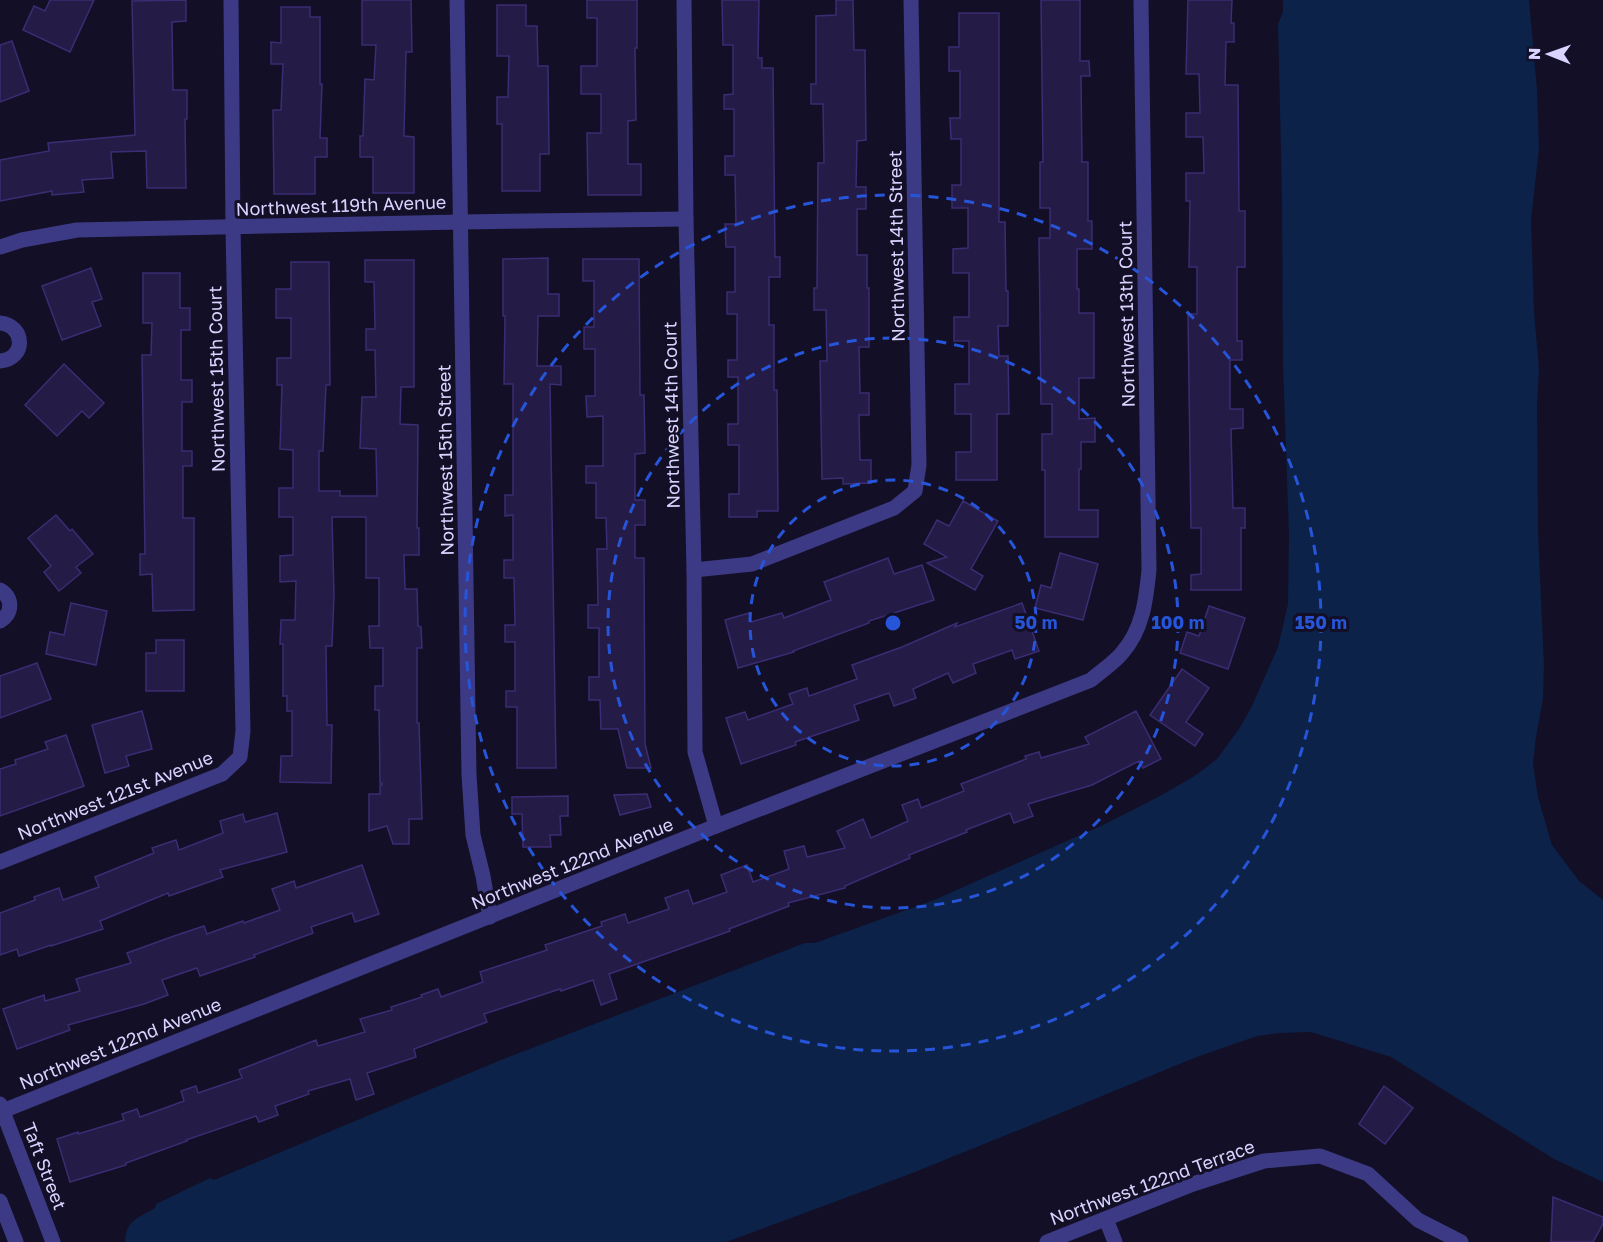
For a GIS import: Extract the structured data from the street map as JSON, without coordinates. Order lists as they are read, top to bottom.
{
  "streets": {
    "street": [
      "Northwest 119th Avenue",
      "Northwest 14th Street",
      "Northwest 13th Court",
      "Northwest 15th Court",
      "Northwest 14th Court",
      "Northwest 15th Street",
      "Northwest 121st Avenue",
      "Northwest 122nd Avenue",
      "Taft Street",
      "Northwest 122nd Terrace"
    ]
  },
  "crossings": [
    ["Northwest 119th Avenue", "Northwest 15th Court"],
    ["Northwest 119th Avenue", "Northwest 14th Court"],
    ["Northwest 119th Avenue", "Northwest 15th Street"],
    ["Northwest 14th Street", "Northwest 14th Court"],
    ["Northwest 13th Court", "Northwest 122nd Avenue"],
    ["Northwest 15th Court", "Northwest 121st Avenue"],
    ["Northwest 14th Court", "Northwest 122nd Avenue"],
    ["Northwest 15th Street", "Northwest 122nd Avenue"],
    ["Northwest 122nd Avenue", "Taft Street"]
  ],
  "north": "left",
  "rings": ["50 m", "100 m", "150 m"]
}
